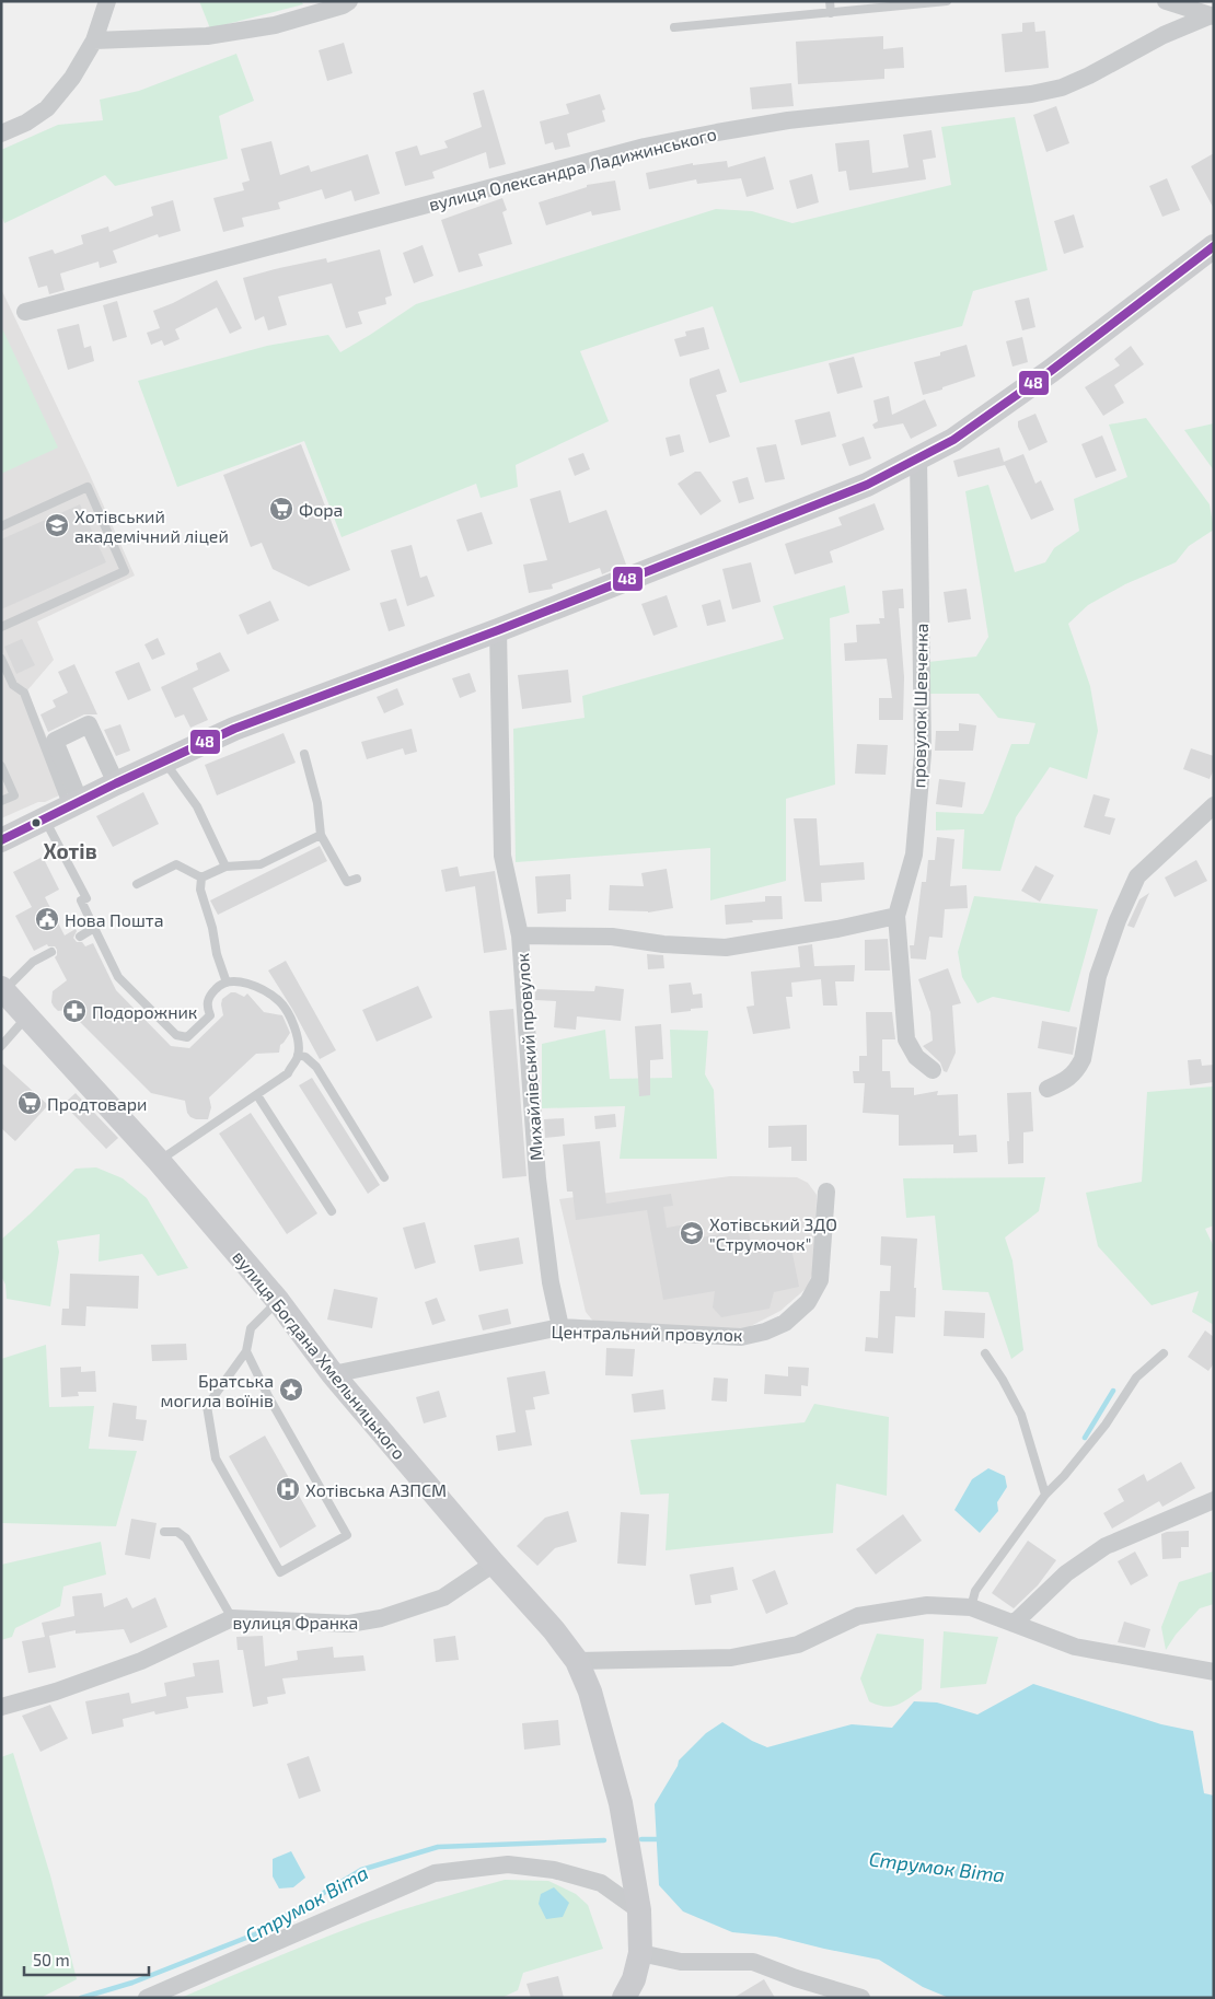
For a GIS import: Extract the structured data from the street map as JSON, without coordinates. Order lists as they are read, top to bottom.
{
  "streets": {
    "street": [
      "вулиця Олександра Ладижинського",
      "провулок Шевченка",
      "Михайлівський провулок",
      "Центральний провулок",
      "вулиця Богдана Хмельницького",
      "вулиця Франка"
    ]
  },
  "crossings": [
    ["провулок Шевченка", "Михайлівський провулок"],
    ["Михайлівський провулок", "Центральний провулок"],
    ["Центральний провулок", "вулиця Богдана Хмельницького"],
    ["вулиця Богдана Хмельницького", "вулиця Франка"]
  ],
  "districts": ["Хотів"],
  "water": ["Струмок Віта"],
  "places": {
    "supermarket": ["Фора", "Продтовари"],
    "school or university": ["Хотівський академічний ліцей", "Хотівський ЗДО \"Струмочок\""],
    "public building": ["Нова Пошта"],
    "pharmacy": ["Подорожник"],
    "place": ["Братська могила воїнів"],
    "hospital": ["Хотівська АЗПСМ"]
  },
  "lines": ["transit line 48"],
  "scale_bar": "50 m"
}
